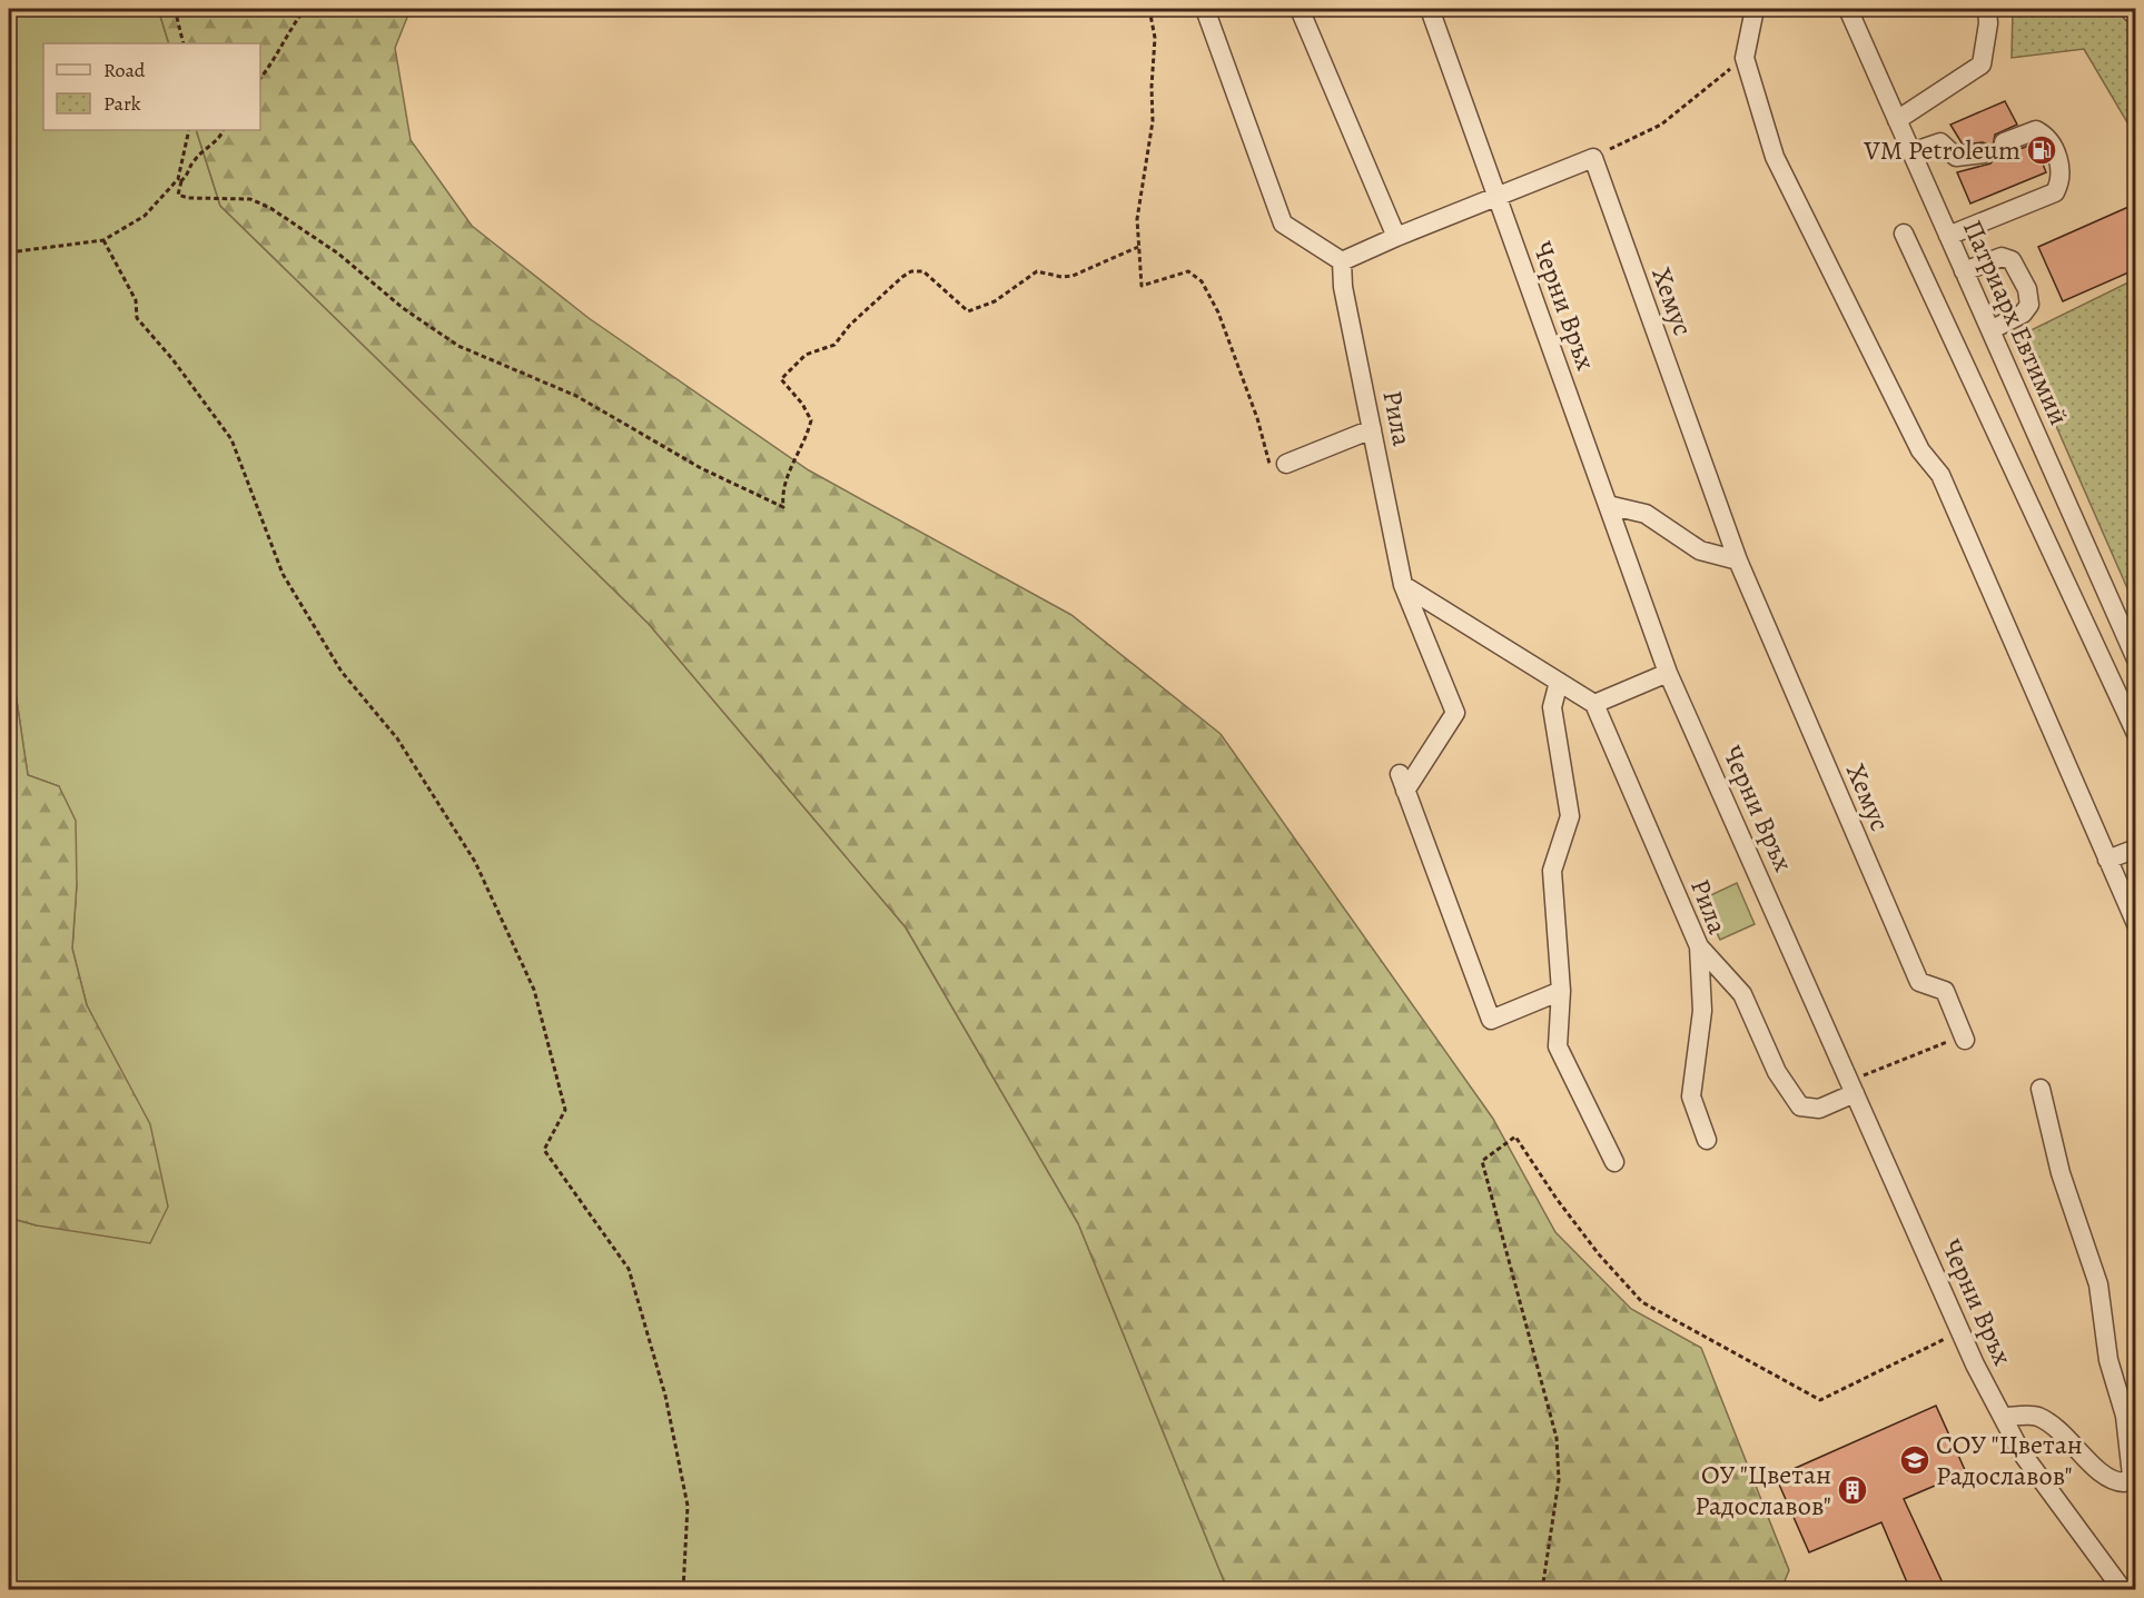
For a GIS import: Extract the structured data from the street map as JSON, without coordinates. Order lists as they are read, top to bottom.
{
  "streets": {
    "street": [
      "Хемус",
      "Черни Връх",
      "Патриарх Евтимий",
      "Рила"
    ]
  },
  "places": {
    "fuel station": ["VM Petroleum"],
    "school or university": ["СОУ \"Цветан Радославов\""],
    "building": ["ОУ \"Цветан Радославов\""]
  },
  "legend": ["Road", "Park"]
}
